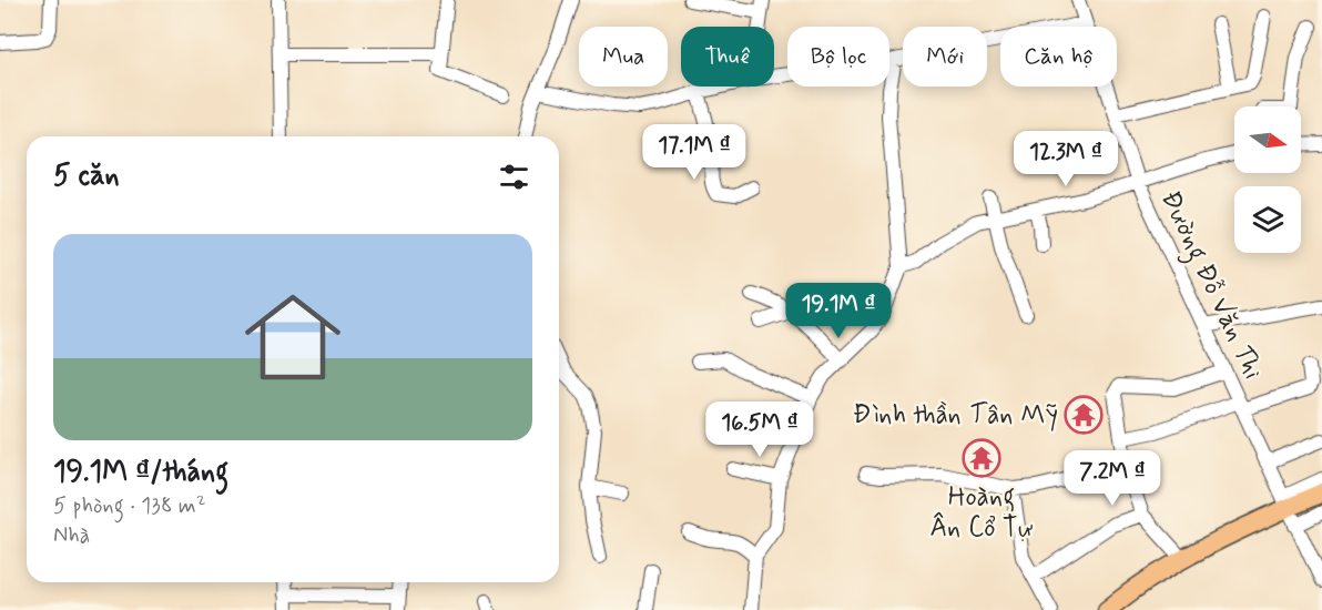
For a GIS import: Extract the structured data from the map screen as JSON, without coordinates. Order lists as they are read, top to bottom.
{
  "streets": {
    "street": ["Đường Đỗ Văn Thi"]
  },
  "places": {
    "temple": ["Đình thần Tân Mỹ", "Hoàng Ân Cổ Tự"]
  },
  "north": "right",
  "page": {
    "chip": [
      "Mua",
      "Thuê",
      "Bộ lọc",
      "Mới",
      "Căn hộ"
    ],
    "price": [
      "17.1M ₫",
      "12.3M ₫",
      "19.1M ₫",
      "16.5M ₫",
      "7.2M ₫"
    ],
    "heading": "5 căn",
    "list": [
      {
        "name": "19.1M ₫/tháng",
        "note": "5 phòng · 138 m² · Nhà"
      }
    ]
  }
}
